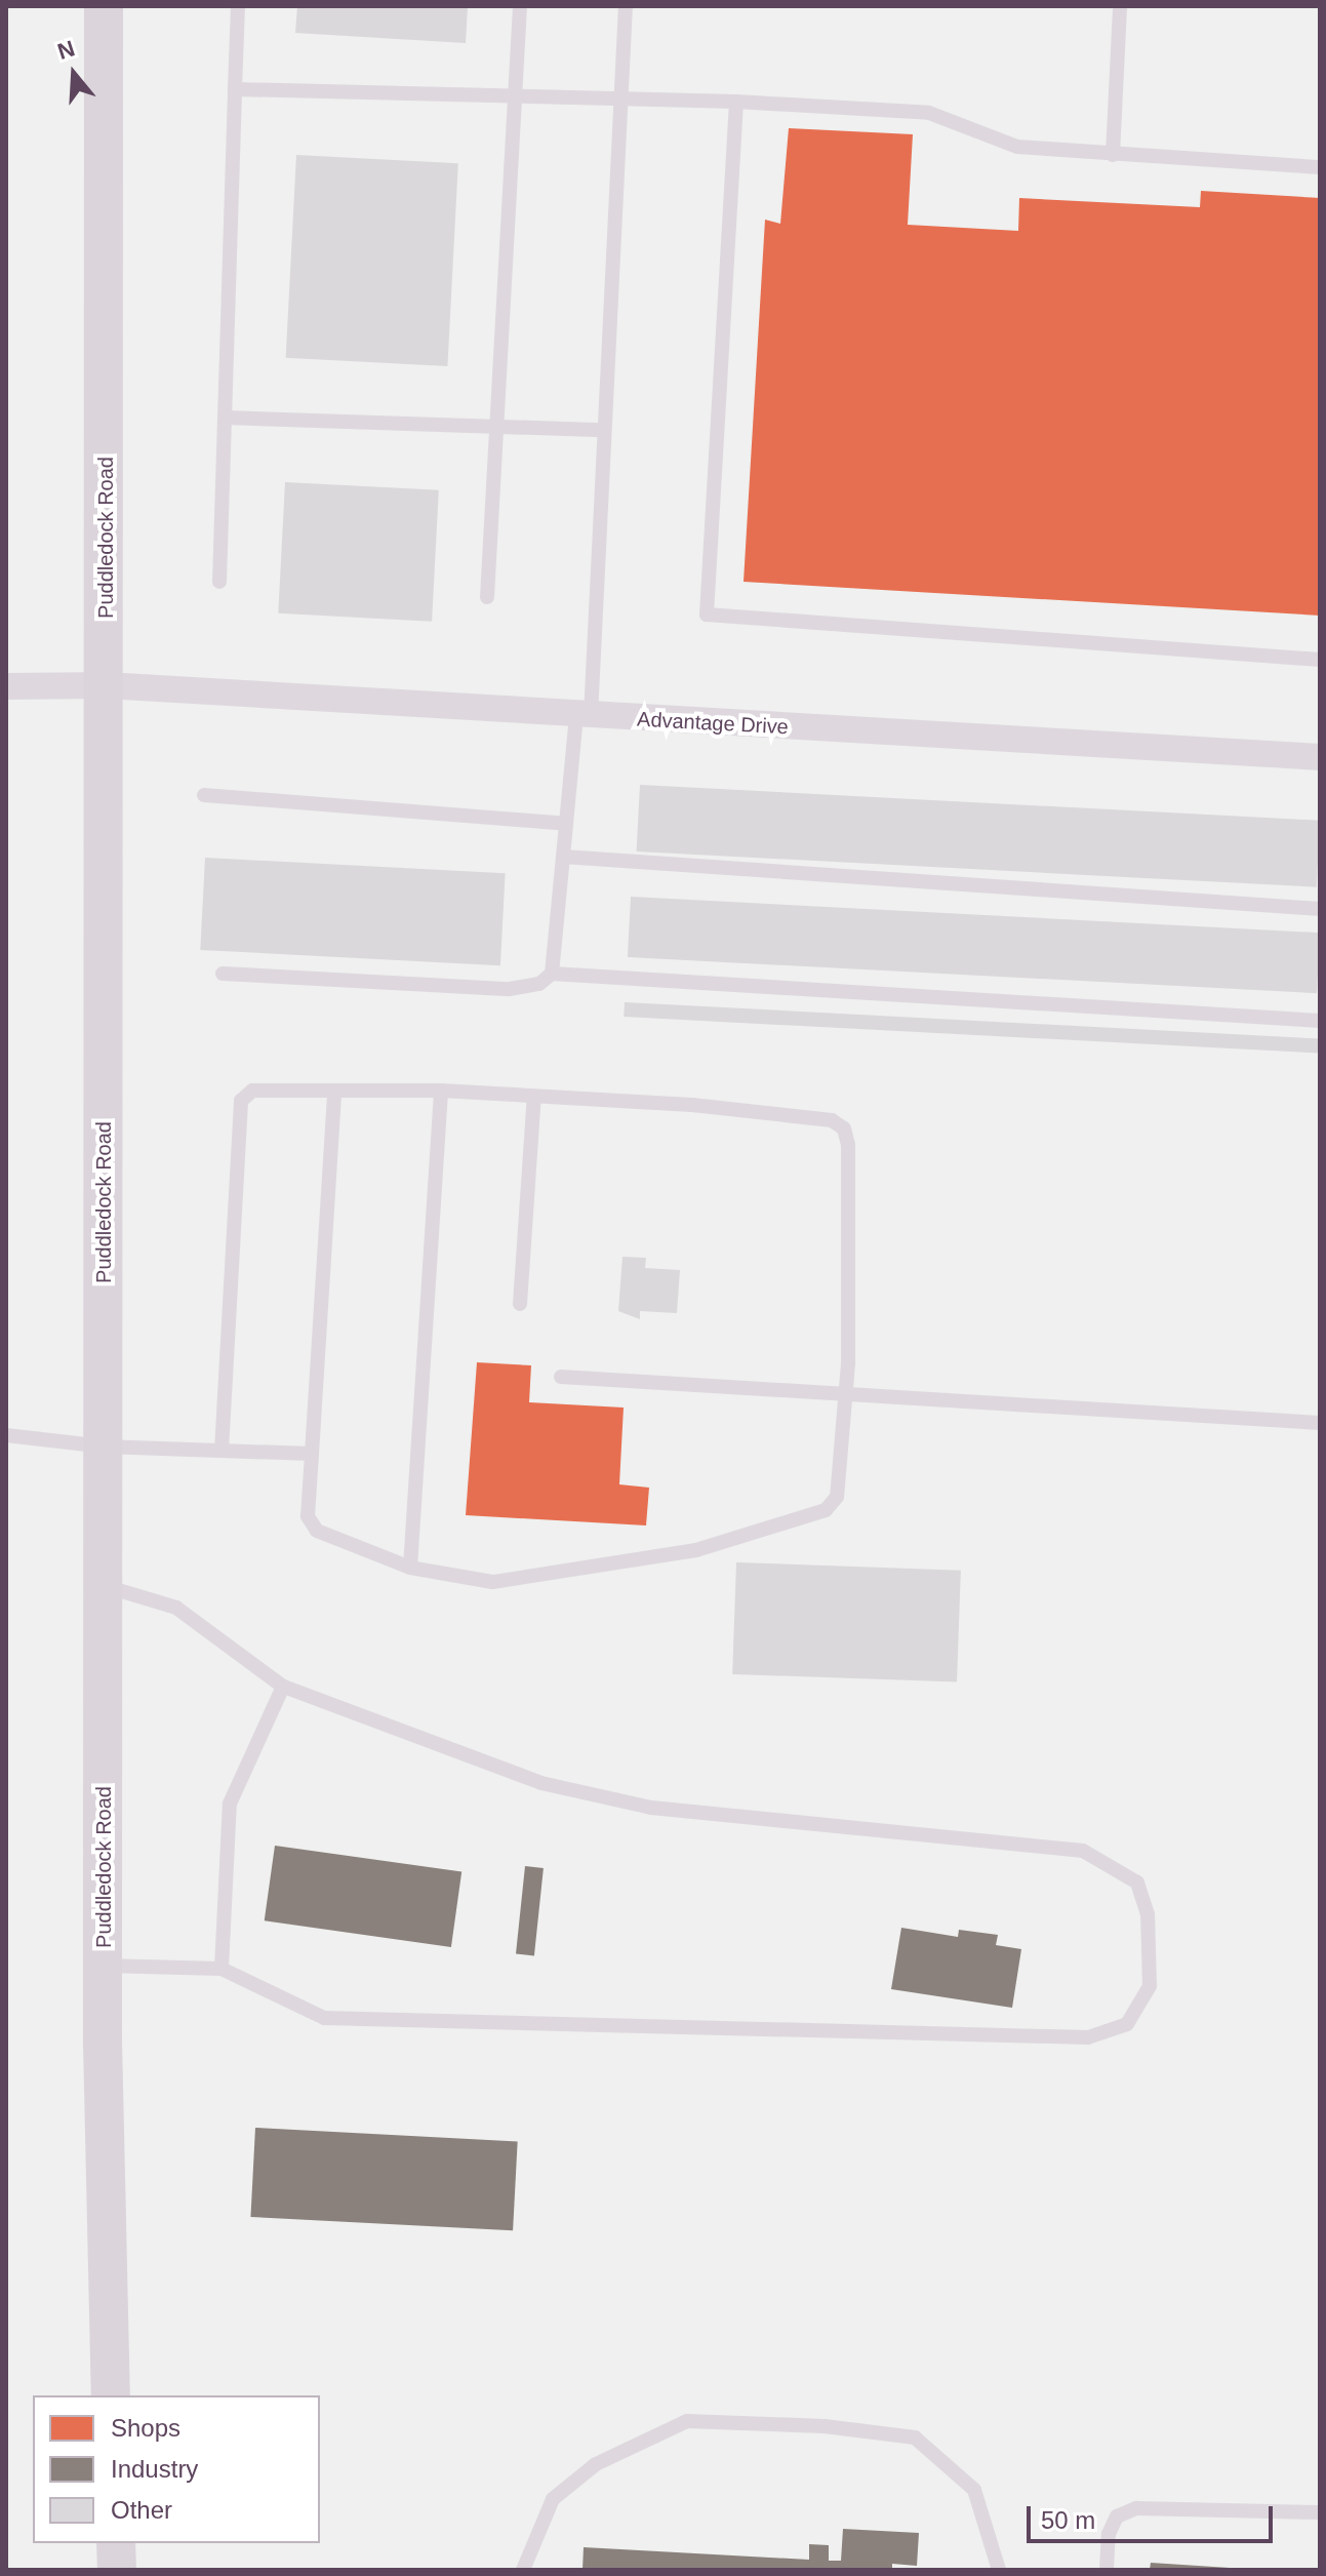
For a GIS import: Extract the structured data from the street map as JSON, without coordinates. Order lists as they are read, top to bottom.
{
  "streets": {
    "main road": ["Puddledock Road"],
    "street": ["Advantage Drive"]
  },
  "crossings": [
    ["Puddledock Road", "Advantage Drive"]
  ],
  "legend": ["Shops", "Industry", "Other"],
  "scale_bar": "50 m",
  "north": "top"
}
